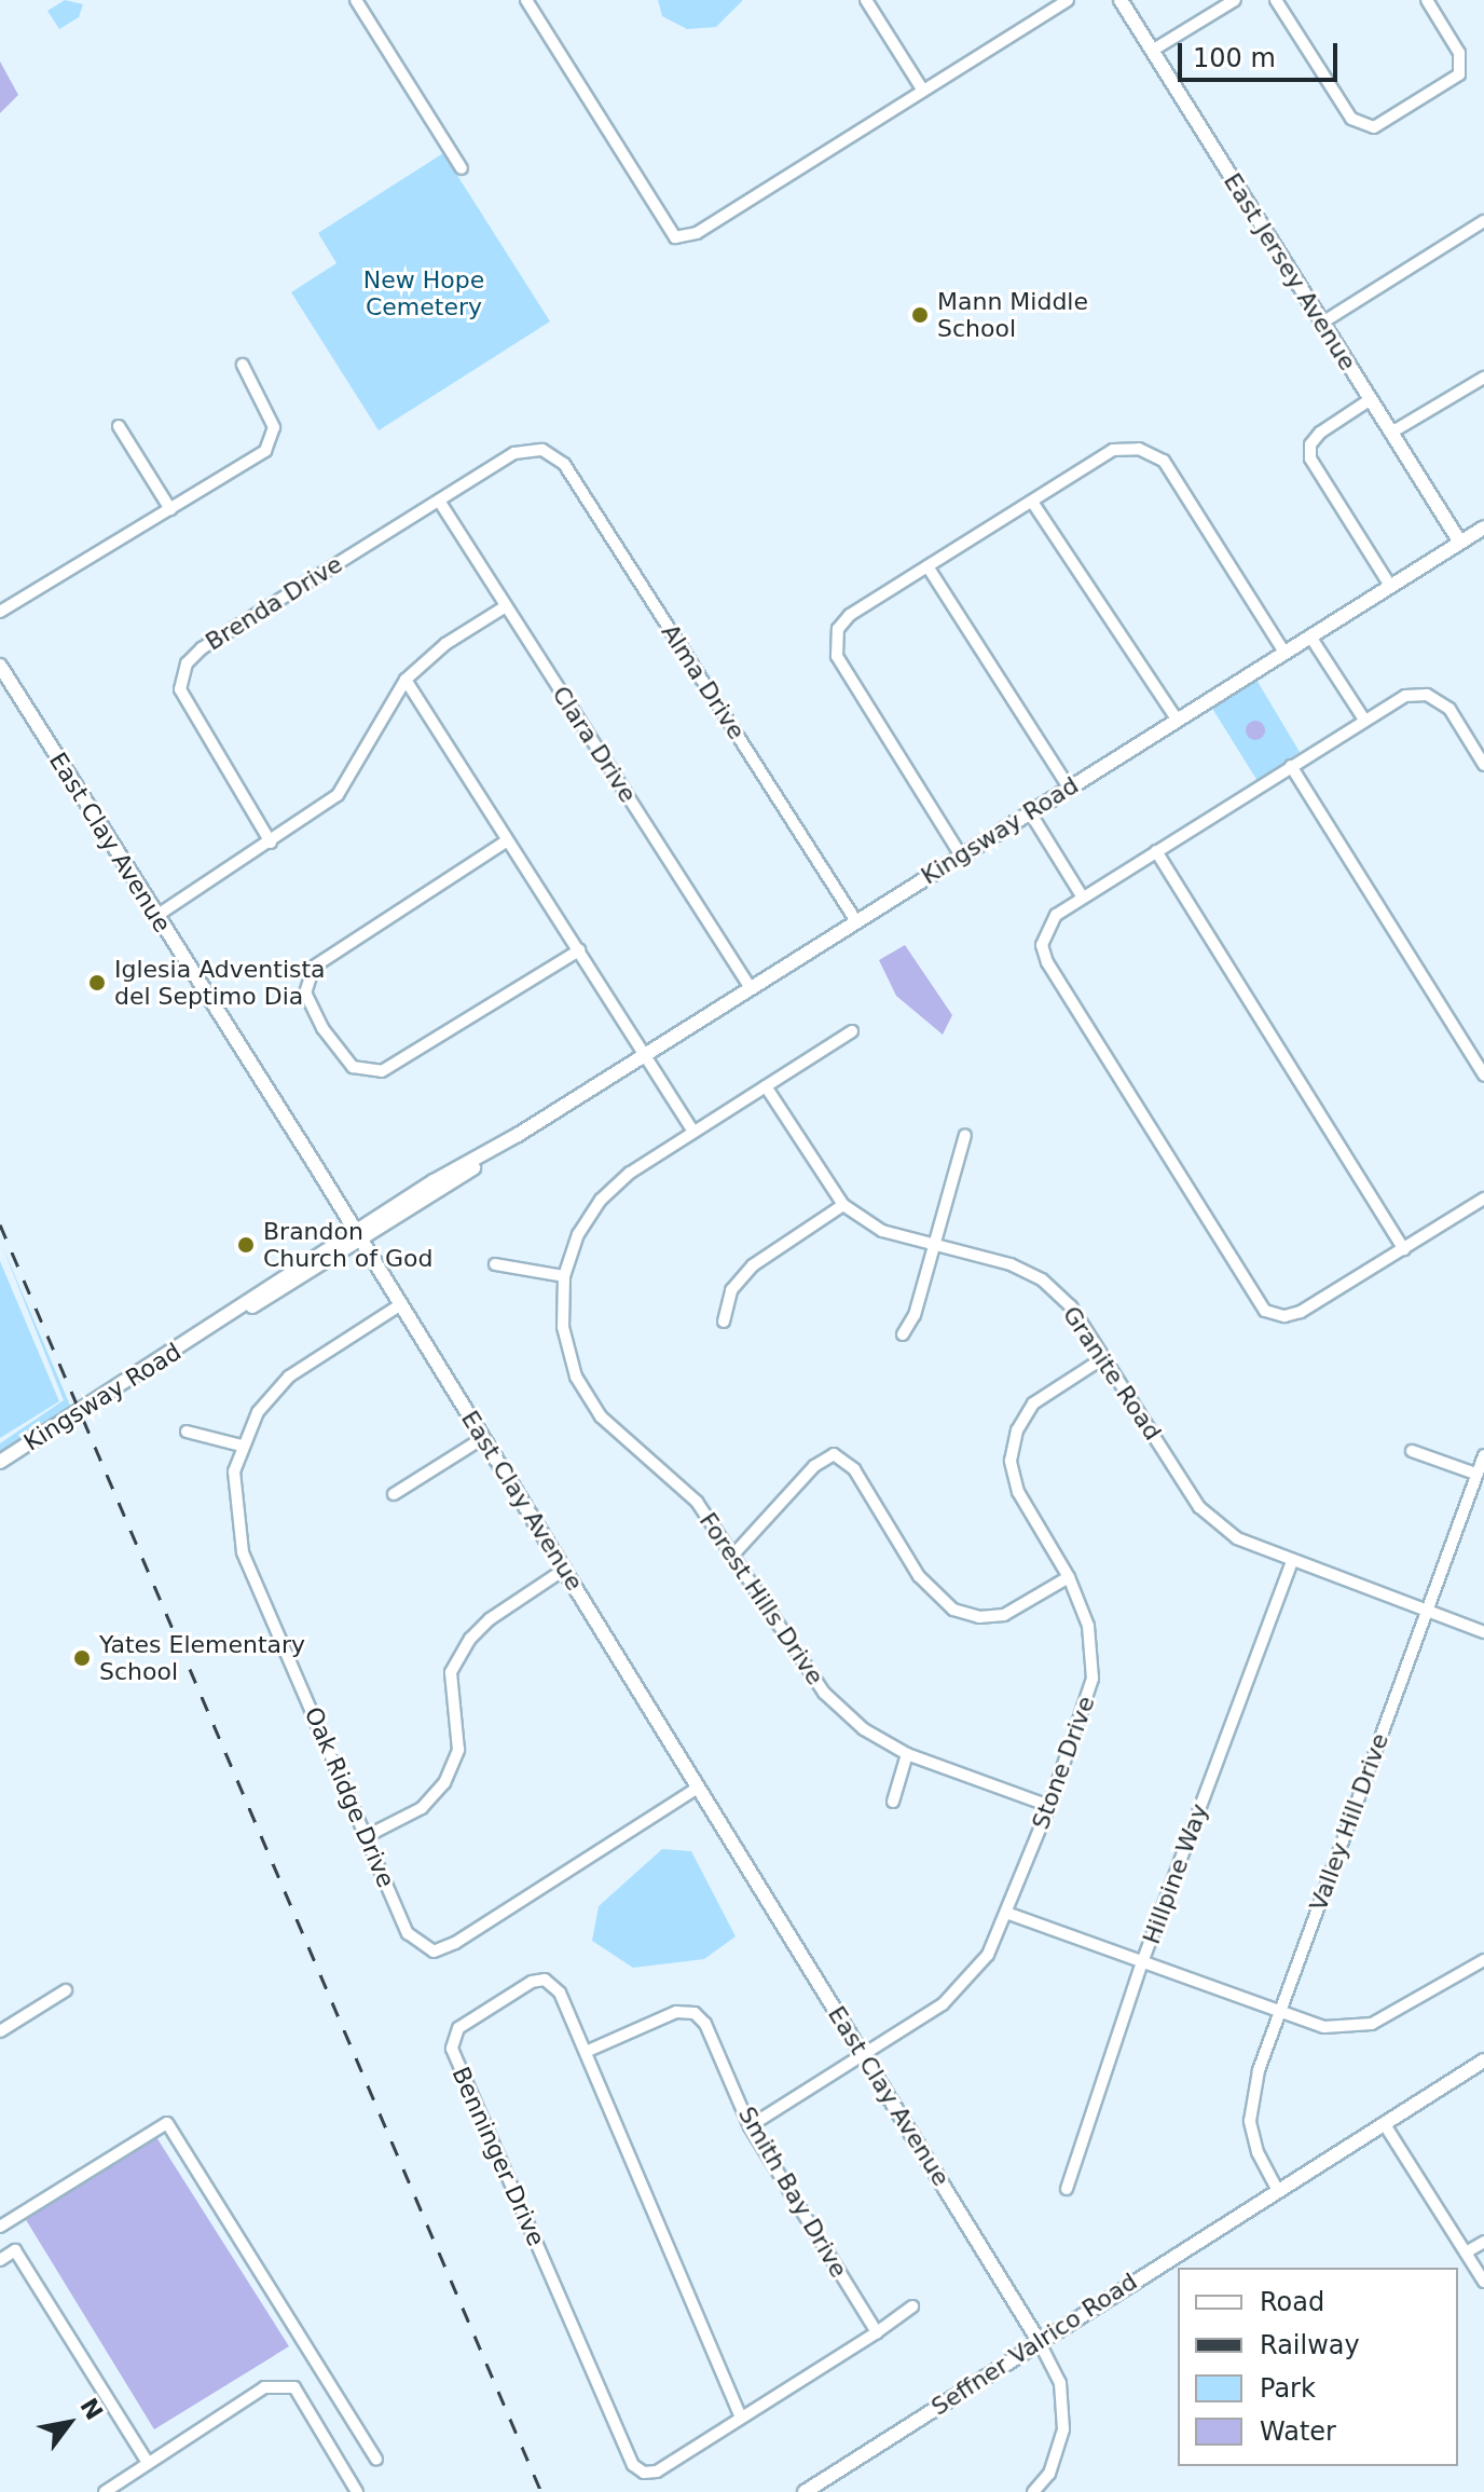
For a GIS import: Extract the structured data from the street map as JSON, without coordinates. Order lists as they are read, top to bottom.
{
  "streets": {
    "street": [
      "East Jersey Avenue",
      "Brenda Drive",
      "Alma Drive",
      "Clara Drive",
      "Kingsway Road",
      "East Clay Avenue",
      "Granite Road",
      "Forest Hills Drive",
      "Stone Drive",
      "Oak Ridge Drive",
      "Valley Hill Drive",
      "Hillpine Way",
      "Benninger Drive",
      "Smith Bay Drive",
      "Seffner Valrico Road"
    ]
  },
  "crossings": [
    ["East Jersey Avenue", "Kingsway Road"],
    ["Brenda Drive", "Alma Drive"],
    ["Brenda Drive", "Clara Drive"],
    ["Alma Drive", "Kingsway Road"],
    ["Clara Drive", "Kingsway Road"],
    ["Kingsway Road", "East Clay Avenue"],
    ["East Clay Avenue", "Stone Drive"],
    ["East Clay Avenue", "Oak Ridge Drive"],
    ["East Clay Avenue", "Seffner Valrico Road"],
    ["Granite Road", "Forest Hills Drive"],
    ["Granite Road", "Stone Drive"],
    ["Granite Road", "Valley Hill Drive"],
    ["Granite Road", "Hillpine Way"],
    ["Forest Hills Drive", "Stone Drive"],
    ["Stone Drive", "Smith Bay Drive"],
    ["Valley Hill Drive", "Seffner Valrico Road"],
    ["Benninger Drive", "Smith Bay Drive"]
  ],
  "parks": ["New Hope Cemetery"],
  "places": [
    "Mann Middle School",
    "Iglesia Adventista del Septimo Dia",
    "Brandon Church of God",
    "Yates Elementary School"
  ],
  "legend": [
    "Road",
    "Railway",
    "Park",
    "Water"
  ],
  "scale_bar": "100 m",
  "north": "top right"
}
